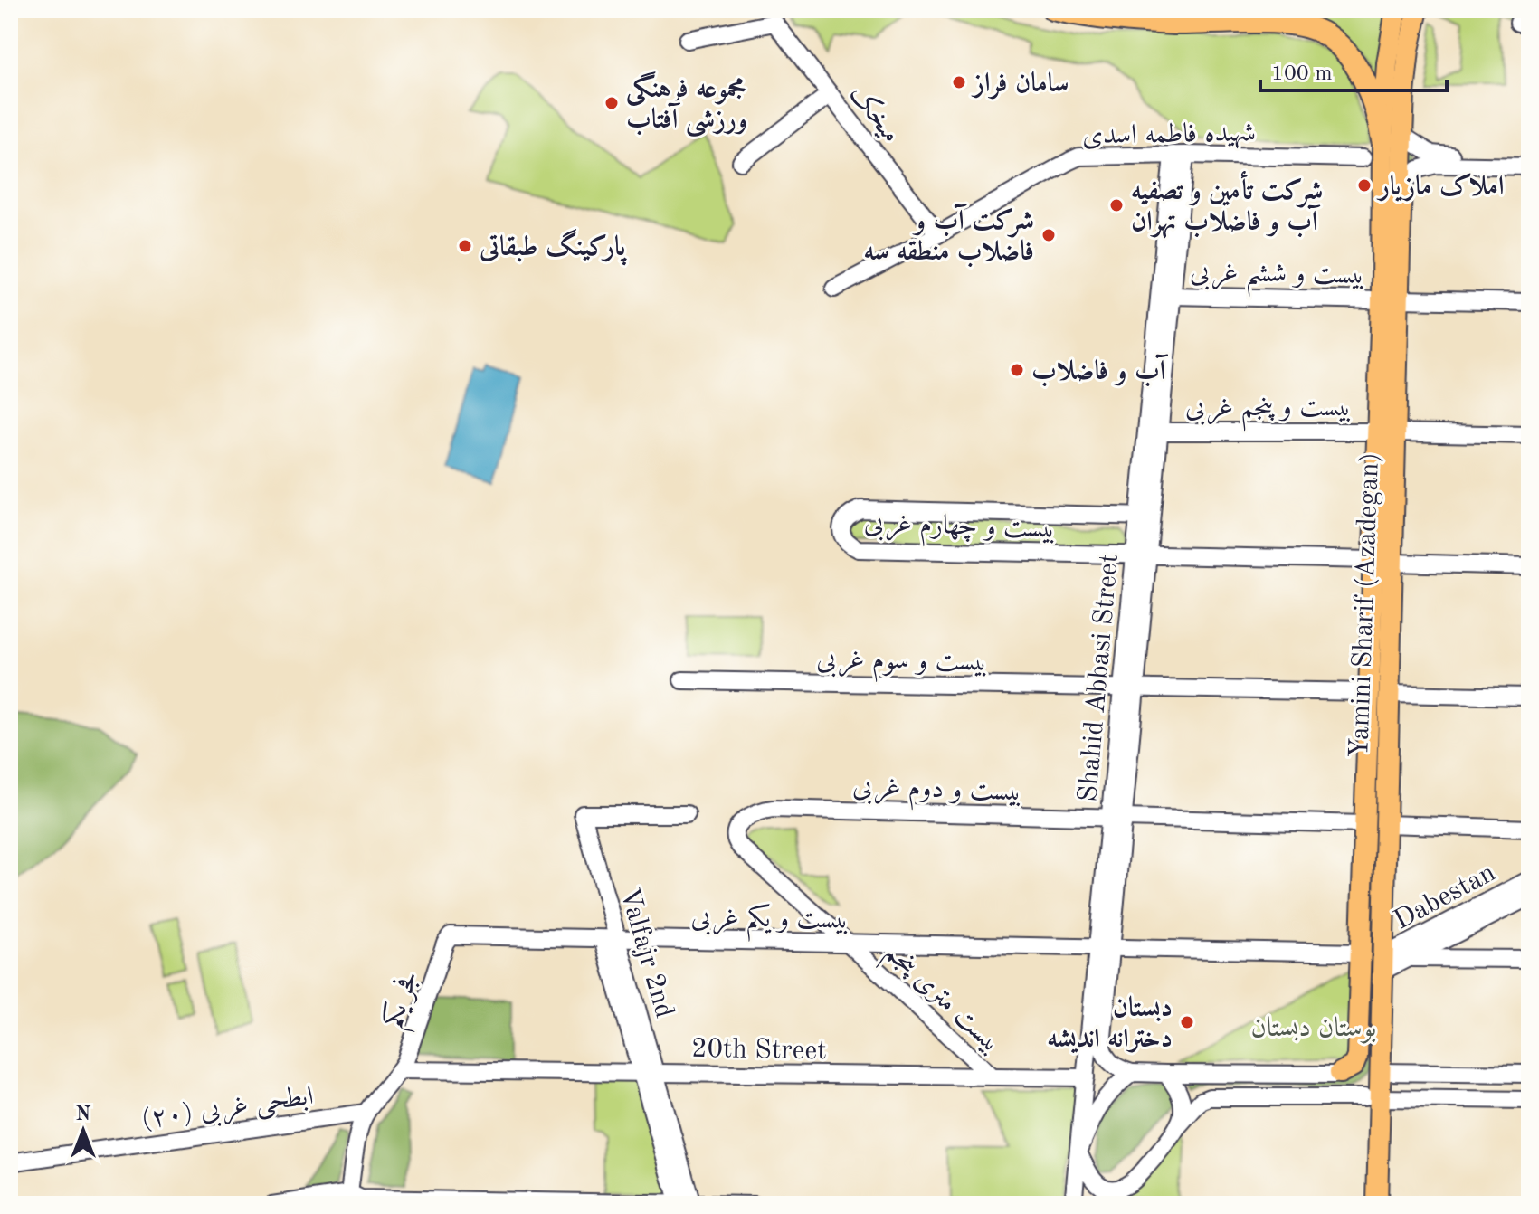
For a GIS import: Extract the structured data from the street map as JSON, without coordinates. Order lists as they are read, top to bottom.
{
  "streets": {
    "main road": ["Yamini Sharif (Azadegan)"],
    "street": [
      "میخک",
      "شهیده فاطمه اسدی",
      "بیست و ششم غربی",
      "بیست و پنجم غربی",
      "بیست و چهارم غربی",
      "بیست و سوم غربی",
      "Shahid Abbasi Street",
      "بیست و دوم غربی",
      "Dabestan",
      "بیست و یکم غربی",
      "Valfajr 2nd",
      "بیست متری پنجم",
      "فجر یکم",
      "20th Street",
      "ابطحی غربی (۲۰)"
    ]
  },
  "crossings": [
    ["میخک", "شهیده فاطمه اسدی"],
    ["شهیده فاطمه اسدی", "Shahid Abbasi Street"],
    ["بیست و ششم غربی", "Yamini Sharif (Azadegan)"],
    ["بیست و ششم غربی", "Shahid Abbasi Street"],
    ["بیست و پنجم غربی", "Yamini Sharif (Azadegan)"],
    ["بیست و پنجم غربی", "Shahid Abbasi Street"],
    ["بیست و چهارم غربی", "Yamini Sharif (Azadegan)"],
    ["بیست و چهارم غربی", "Shahid Abbasi Street"],
    ["Yamini Sharif (Azadegan)", "بیست و سوم غربی"],
    ["Yamini Sharif (Azadegan)", "بیست و دوم غربی"],
    ["Yamini Sharif (Azadegan)", "Dabestan"],
    ["Yamini Sharif (Azadegan)", "بیست و یکم غربی"],
    ["بیست و سوم غربی", "Shahid Abbasi Street"],
    ["Shahid Abbasi Street", "بیست و دوم غربی"],
    ["Shahid Abbasi Street", "بیست و یکم غربی"],
    ["Shahid Abbasi Street", "20th Street"],
    ["بیست و دوم غربی", "بیست متری پنجم"],
    ["بیست و یکم غربی", "Valfajr 2nd"],
    ["بیست و یکم غربی", "بیست متری پنجم"],
    ["بیست و یکم غربی", "فجر یکم"],
    ["Valfajr 2nd", "20th Street"],
    ["بیست متری پنجم", "20th Street"],
    ["فجر یکم", "20th Street"]
  ],
  "parks": ["بوستان دبستان"],
  "places": [
    "سامان فراز",
    "مجموعه فرهنگی ورزشی آفتاب",
    "املاک مازیار",
    "شركت تأمين و تصفيه آب و فاضلاب تهران",
    "شرکت آب و فاضلاب منطقه سه",
    "پارکینگ طبقاتی",
    "آب و فاضلاب",
    "دبستان دخترانه اندیشه"
  ],
  "scale_bar": "100 m",
  "north": "top"
}
